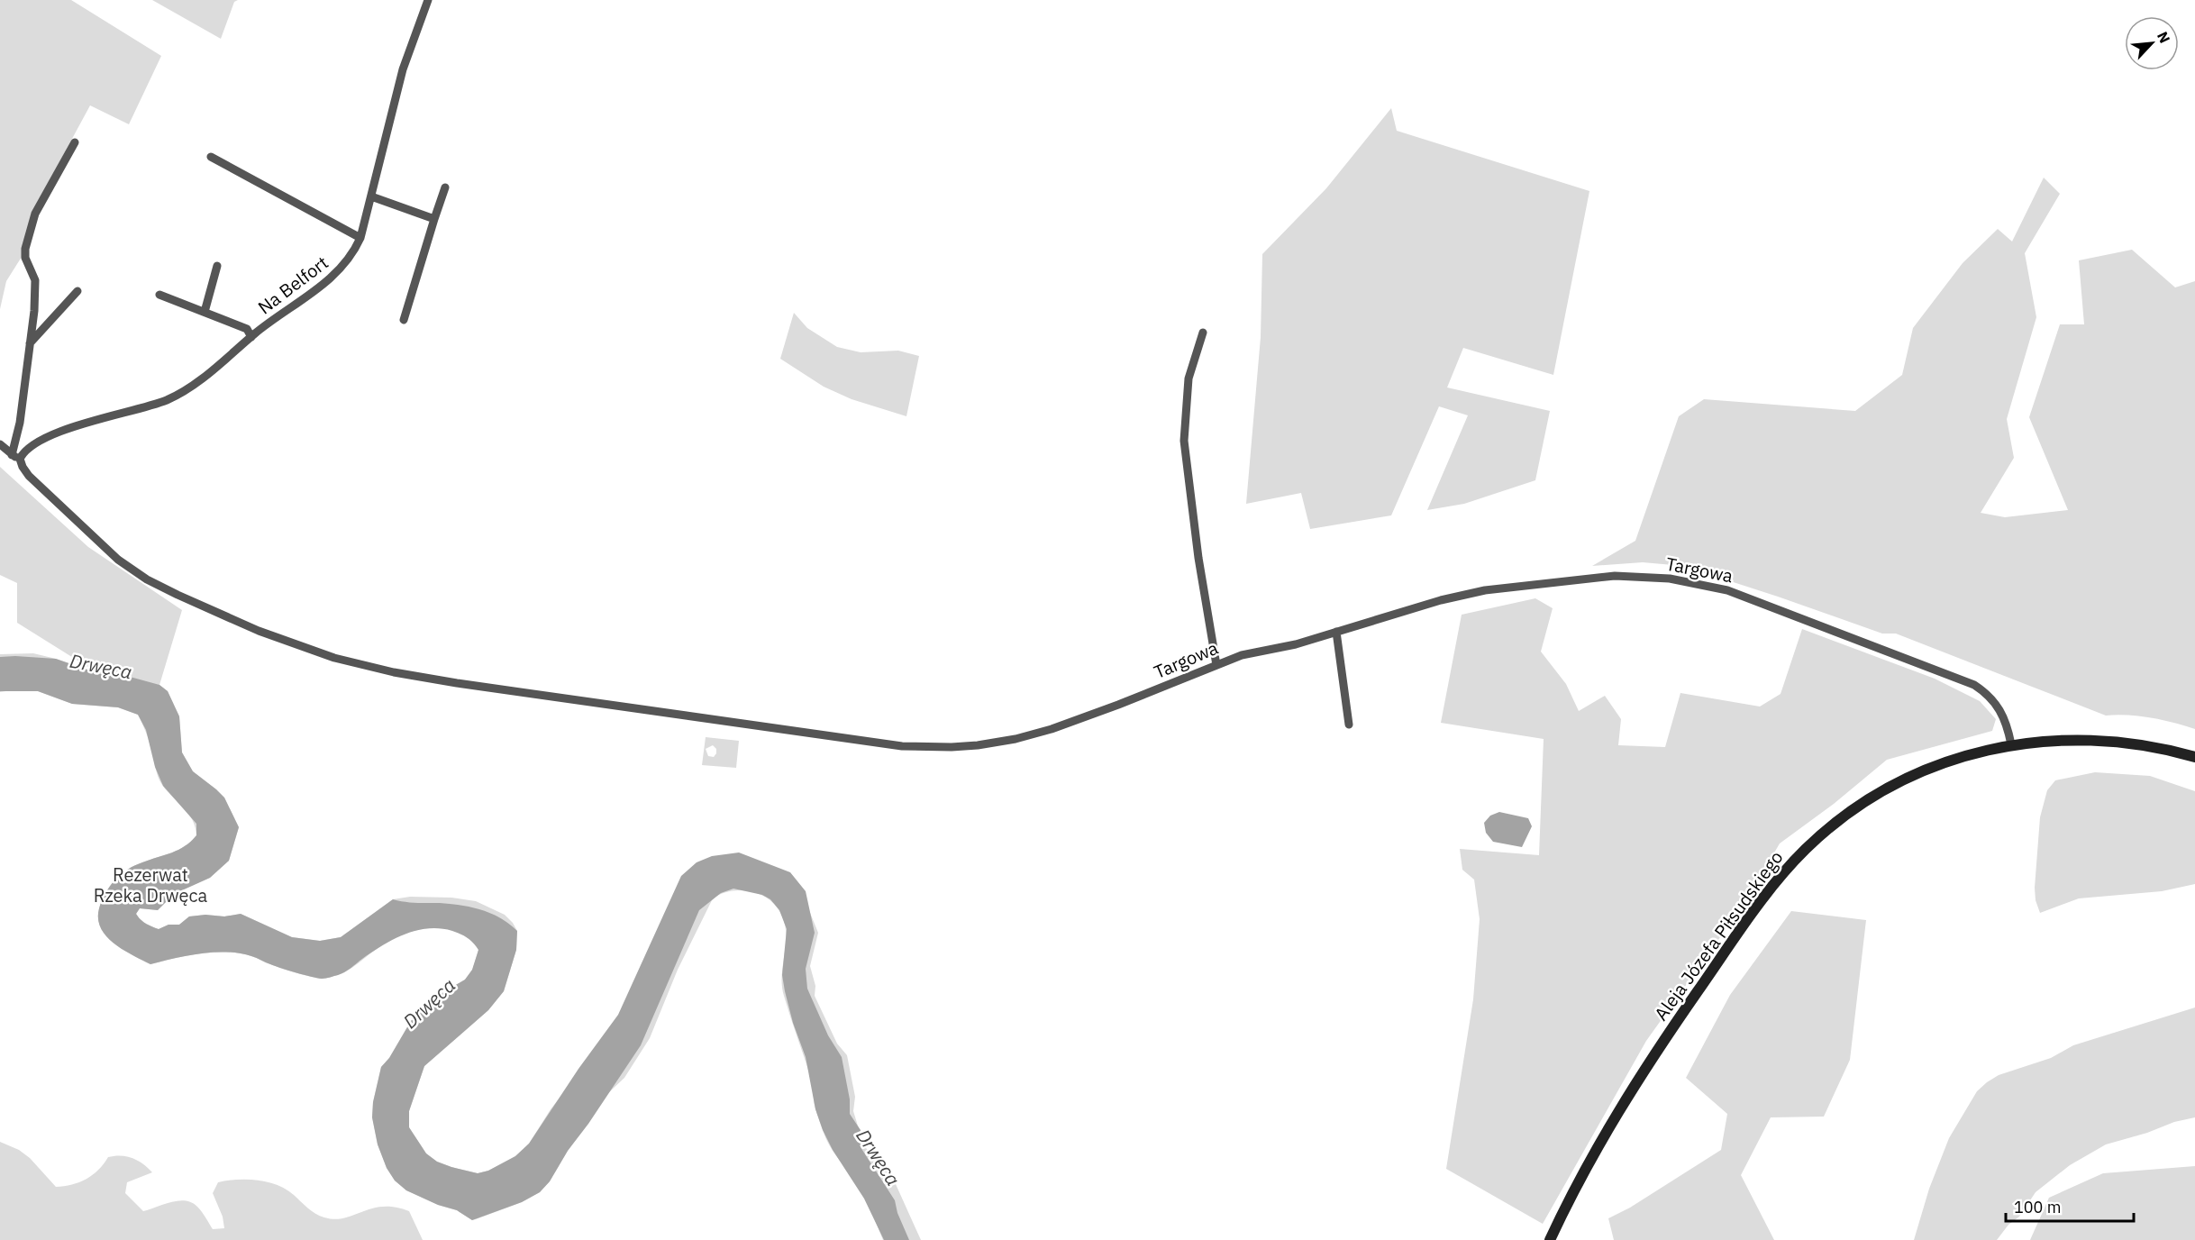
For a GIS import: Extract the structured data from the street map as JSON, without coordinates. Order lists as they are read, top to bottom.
{
  "streets": {
    "main road": ["Aleja Józefa Piłsudskiego"],
    "street": ["Na Belfort", "Targowa"]
  },
  "crossings": [
    ["Na Belfort", "Targowa"],
    ["Targowa", "Aleja Józefa Piłsudskiego"]
  ],
  "water": ["Drwęca"],
  "parks": ["Rezerwat Rzeka Drwęca"],
  "scale_bar": "100 m",
  "north": "top right"
}
